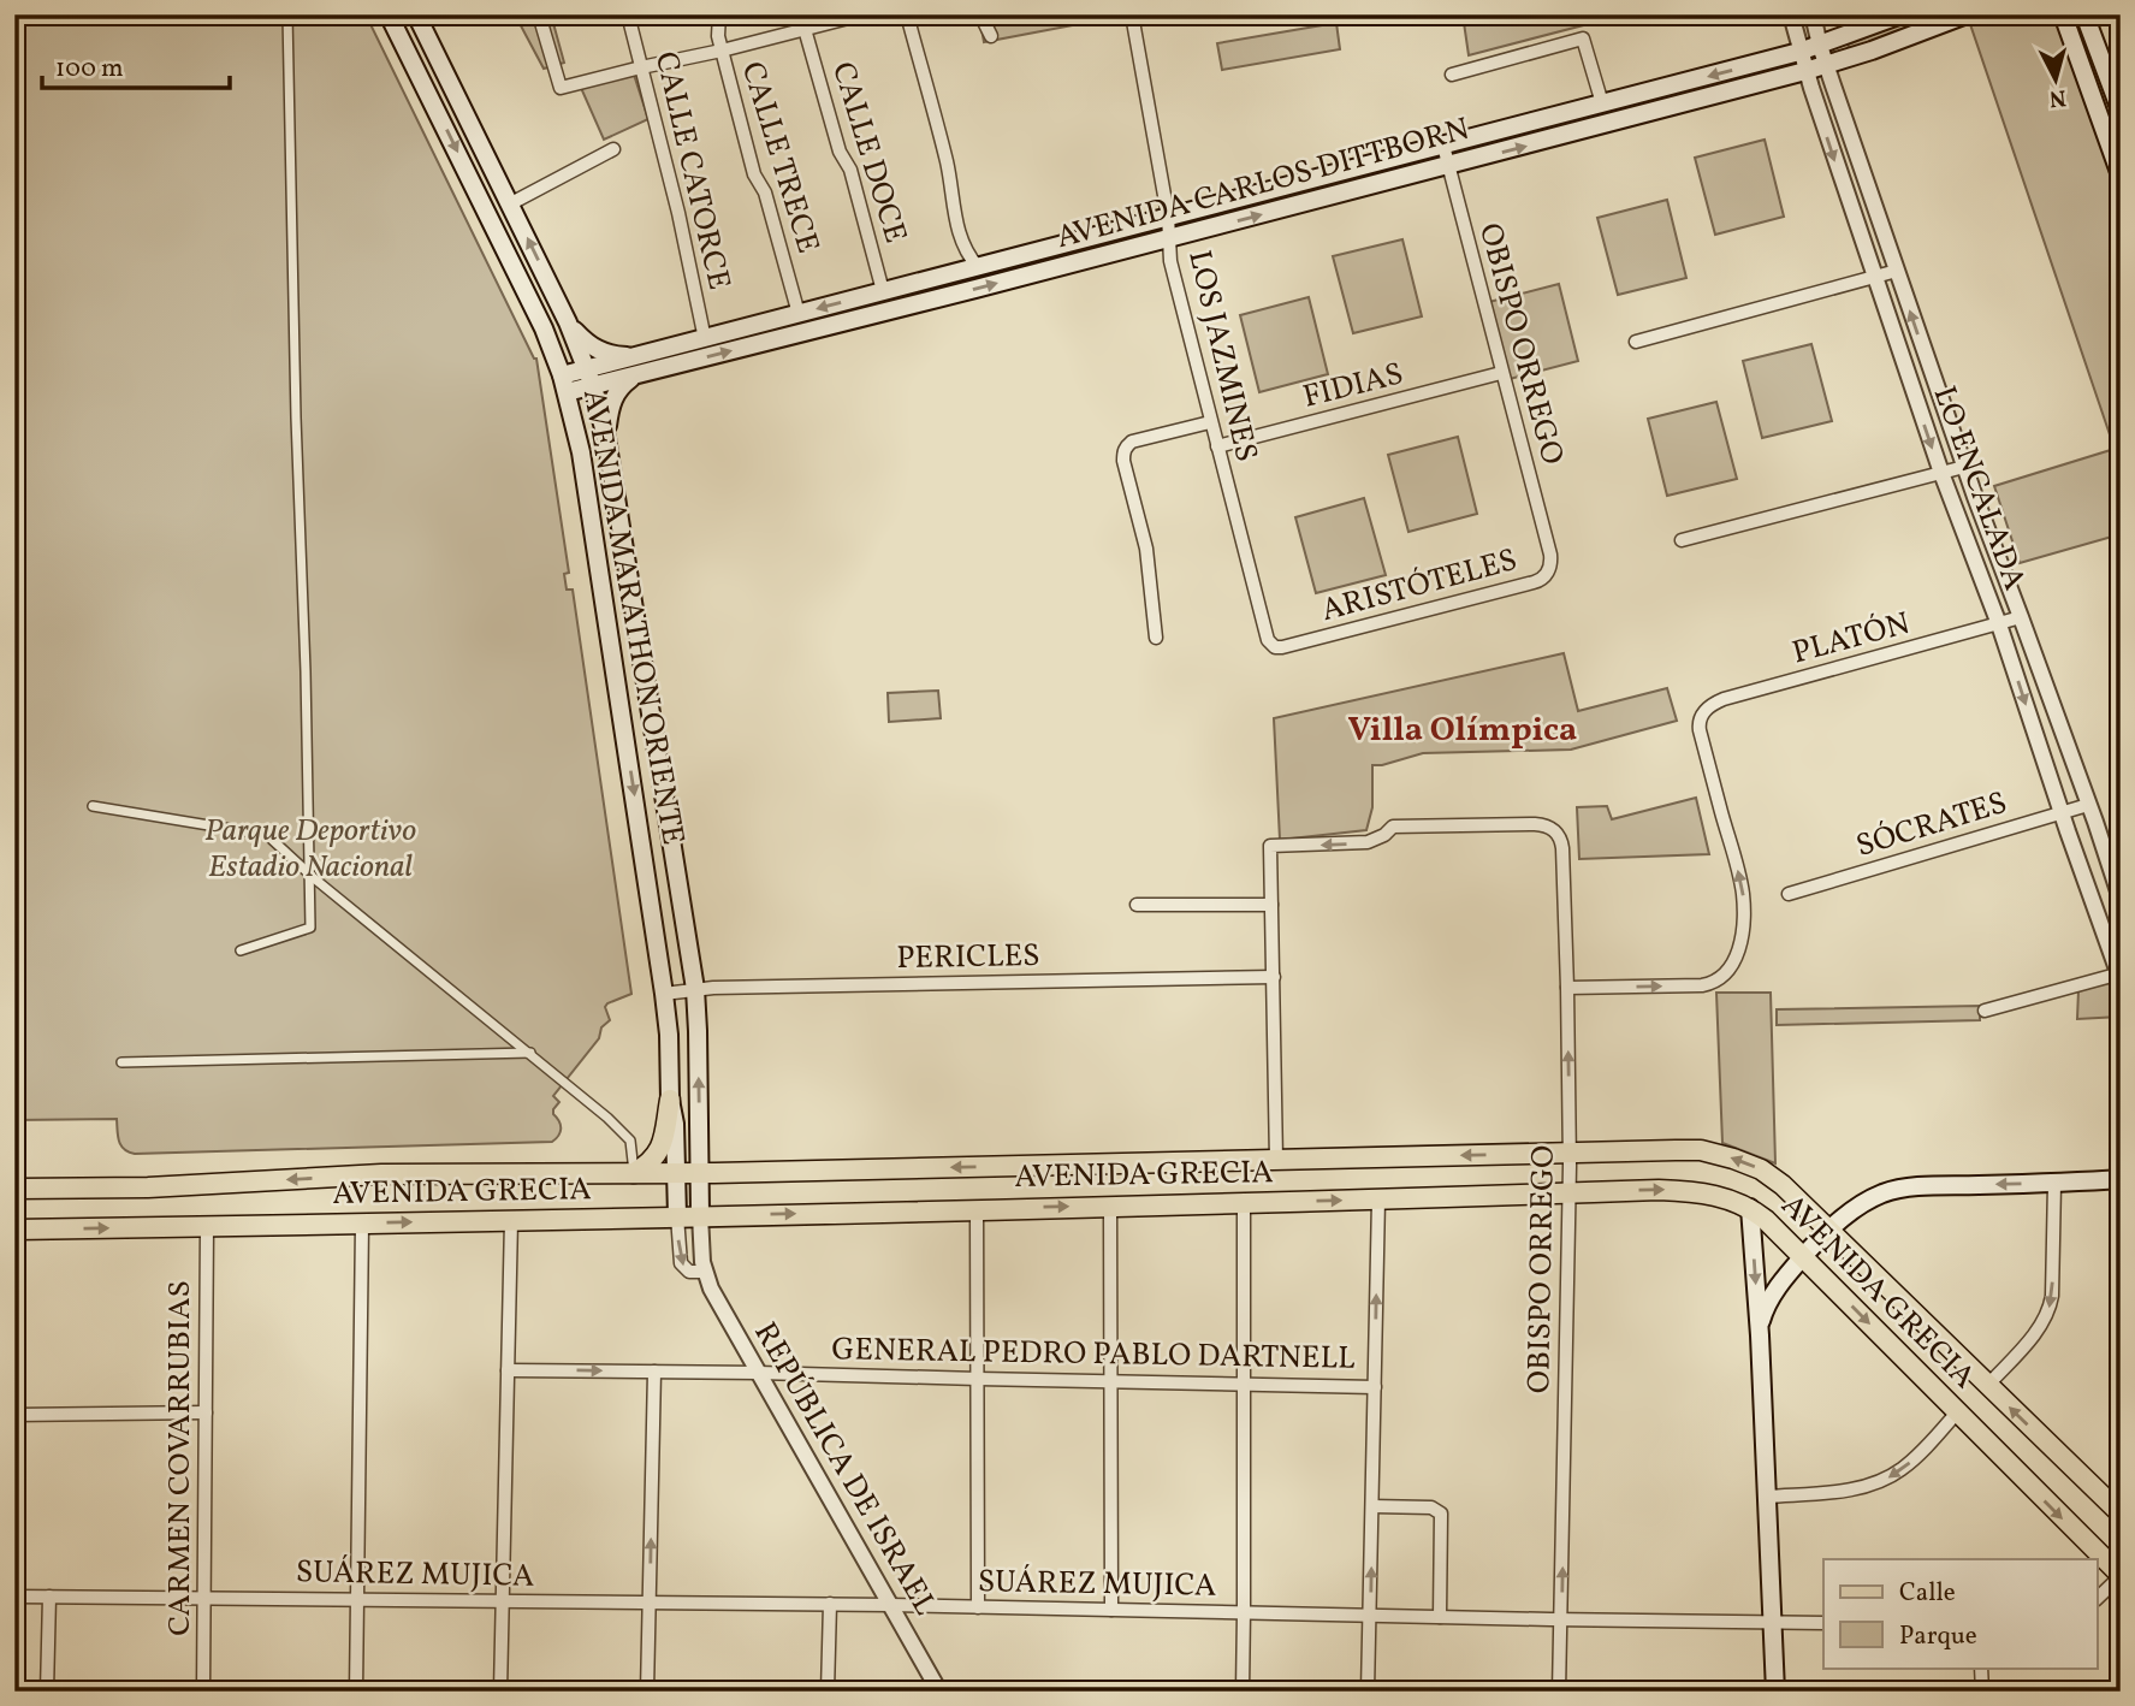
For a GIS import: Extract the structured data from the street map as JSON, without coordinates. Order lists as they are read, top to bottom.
{
  "streets": {
    "main road": ["AVENIDA CARLOS DITTBORN", "AVENIDA MARATHON ORIENTE", "AVENIDA GRECIA"],
    "street": [
      "CALLE DOCE",
      "CALLE TRECE",
      "CALLE CATORCE",
      "OBISPO ORREGO",
      "LOS JAZMINES",
      "FIDIAS",
      "LO ENCALADA",
      "ARISTÓTELES",
      "PLATÓN",
      "SÓCRATES",
      "PERICLES",
      "GENERAL PEDRO PABLO DARTNELL",
      "CARMEN COVARRUBIAS",
      "REPÚBLICA DE ISRAEL",
      "SUÁREZ MUJICA"
    ]
  },
  "crossings": [
    ["CALLE DOCE", "AVENIDA CARLOS DITTBORN"],
    ["CALLE TRECE", "AVENIDA CARLOS DITTBORN"],
    ["CALLE CATORCE", "AVENIDA CARLOS DITTBORN"],
    ["AVENIDA CARLOS DITTBORN", "OBISPO ORREGO"],
    ["AVENIDA CARLOS DITTBORN", "LOS JAZMINES"],
    ["AVENIDA CARLOS DITTBORN", "LO ENCALADA"],
    ["AVENIDA CARLOS DITTBORN", "AVENIDA MARATHON ORIENTE"],
    ["OBISPO ORREGO", "FIDIAS"],
    ["OBISPO ORREGO", "ARISTÓTELES"],
    ["OBISPO ORREGO", "PLATÓN"],
    ["OBISPO ORREGO", "AVENIDA GRECIA"],
    ["OBISPO ORREGO", "SUÁREZ MUJICA"],
    ["LOS JAZMINES", "FIDIAS"],
    ["LOS JAZMINES", "ARISTÓTELES"],
    ["LO ENCALADA", "PLATÓN"],
    ["LO ENCALADA", "SÓCRATES"],
    ["AVENIDA MARATHON ORIENTE", "PERICLES"],
    ["AVENIDA MARATHON ORIENTE", "AVENIDA GRECIA"],
    ["AVENIDA MARATHON ORIENTE", "REPÚBLICA DE ISRAEL"],
    ["AVENIDA GRECIA", "CARMEN COVARRUBIAS"],
    ["AVENIDA GRECIA", "REPÚBLICA DE ISRAEL"],
    ["GENERAL PEDRO PABLO DARTNELL", "REPÚBLICA DE ISRAEL"],
    ["CARMEN COVARRUBIAS", "SUÁREZ MUJICA"],
    ["REPÚBLICA DE ISRAEL", "SUÁREZ MUJICA"]
  ],
  "districts": ["Villa Olímpica"],
  "parks": ["Parque Deportivo Estadio Nacional"],
  "legend": ["Calle", "Parque"],
  "scale_bar": "100 m",
  "north": "bottom"
}
